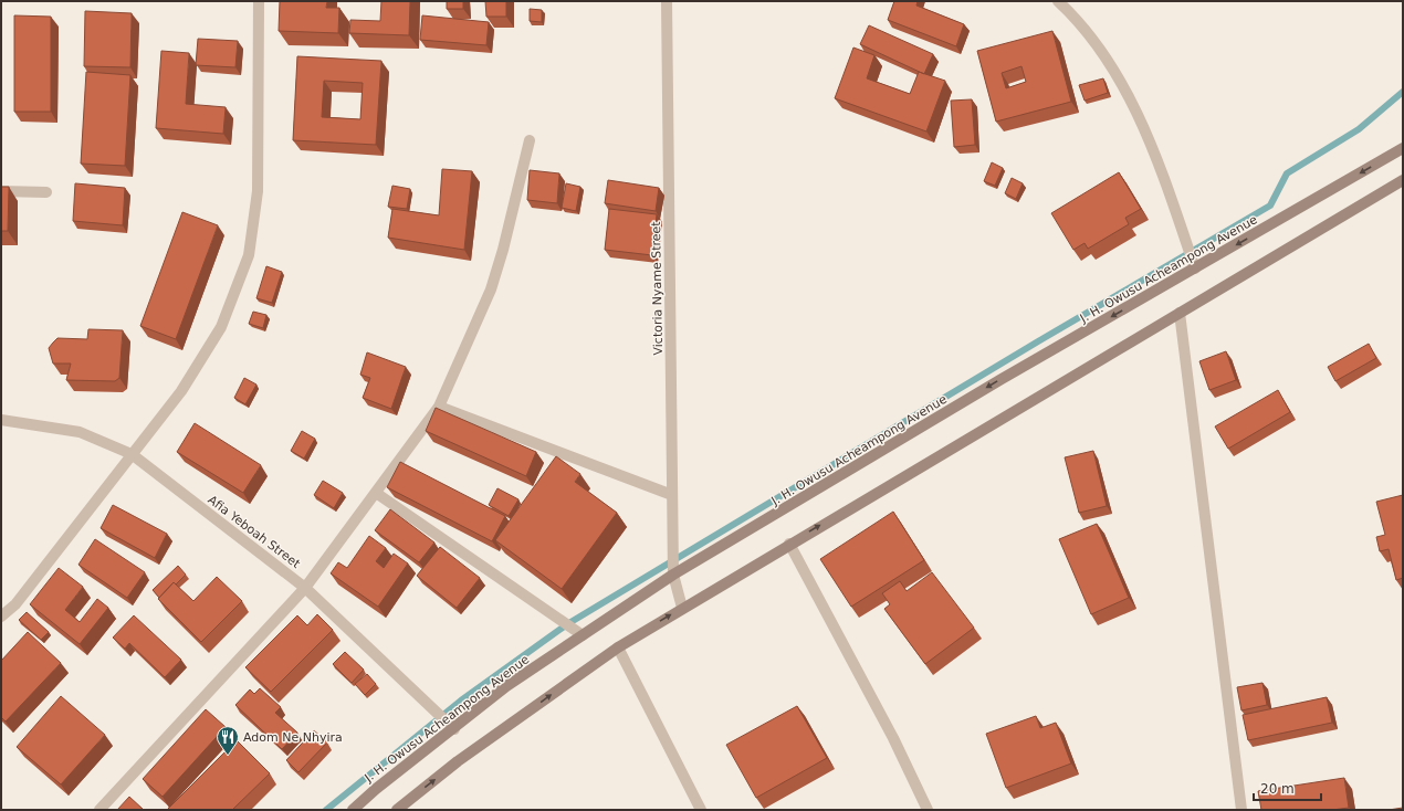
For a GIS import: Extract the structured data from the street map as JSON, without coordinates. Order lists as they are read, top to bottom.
{
  "streets": {
    "street": ["J. H. Owusu Acheampong Avenue", "Victoria Nyame Street", "Afia Yeboah Street"]
  },
  "crossings": [
    ["J. H. Owusu Acheampong Avenue", "Victoria Nyame Street"],
    ["J. H. Owusu Acheampong Avenue", "Afia Yeboah Street"]
  ],
  "places": {
    "restaurant": ["Adom Ne Nhyira"]
  },
  "scale_bar": "20 m"
}
